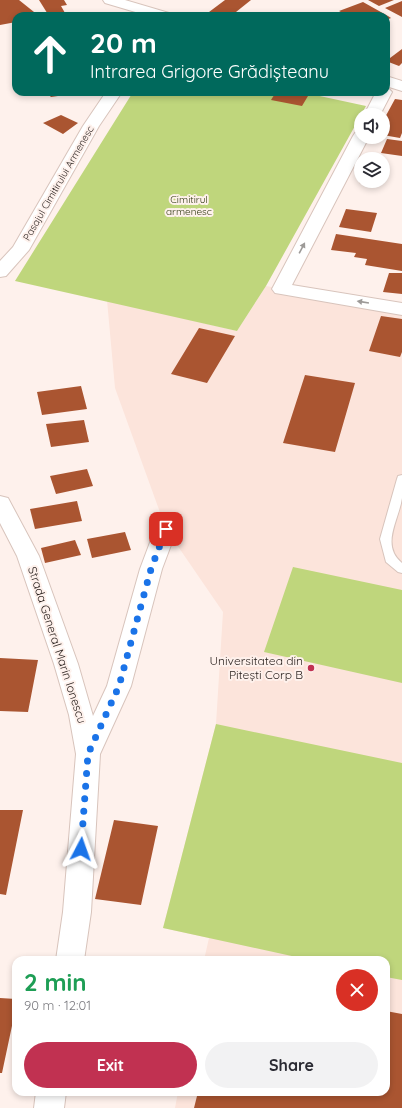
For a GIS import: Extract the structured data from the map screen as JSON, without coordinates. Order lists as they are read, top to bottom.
{
  "streets": {
    "street": ["Pasajul Cimitirului Armenesc", "Strada General Marin Ionescu"]
  },
  "parks": ["Cimitirul armenesc"],
  "places": ["Universitatea din Pitești Corp B"],
  "page": {
    "turn": ["20 m", "Intrarea Grigore Grădișteanu"],
    "heading": ["2 min", "90 m · 12:01"],
    "buttons": ["Exit", "Share"]
  }
}
